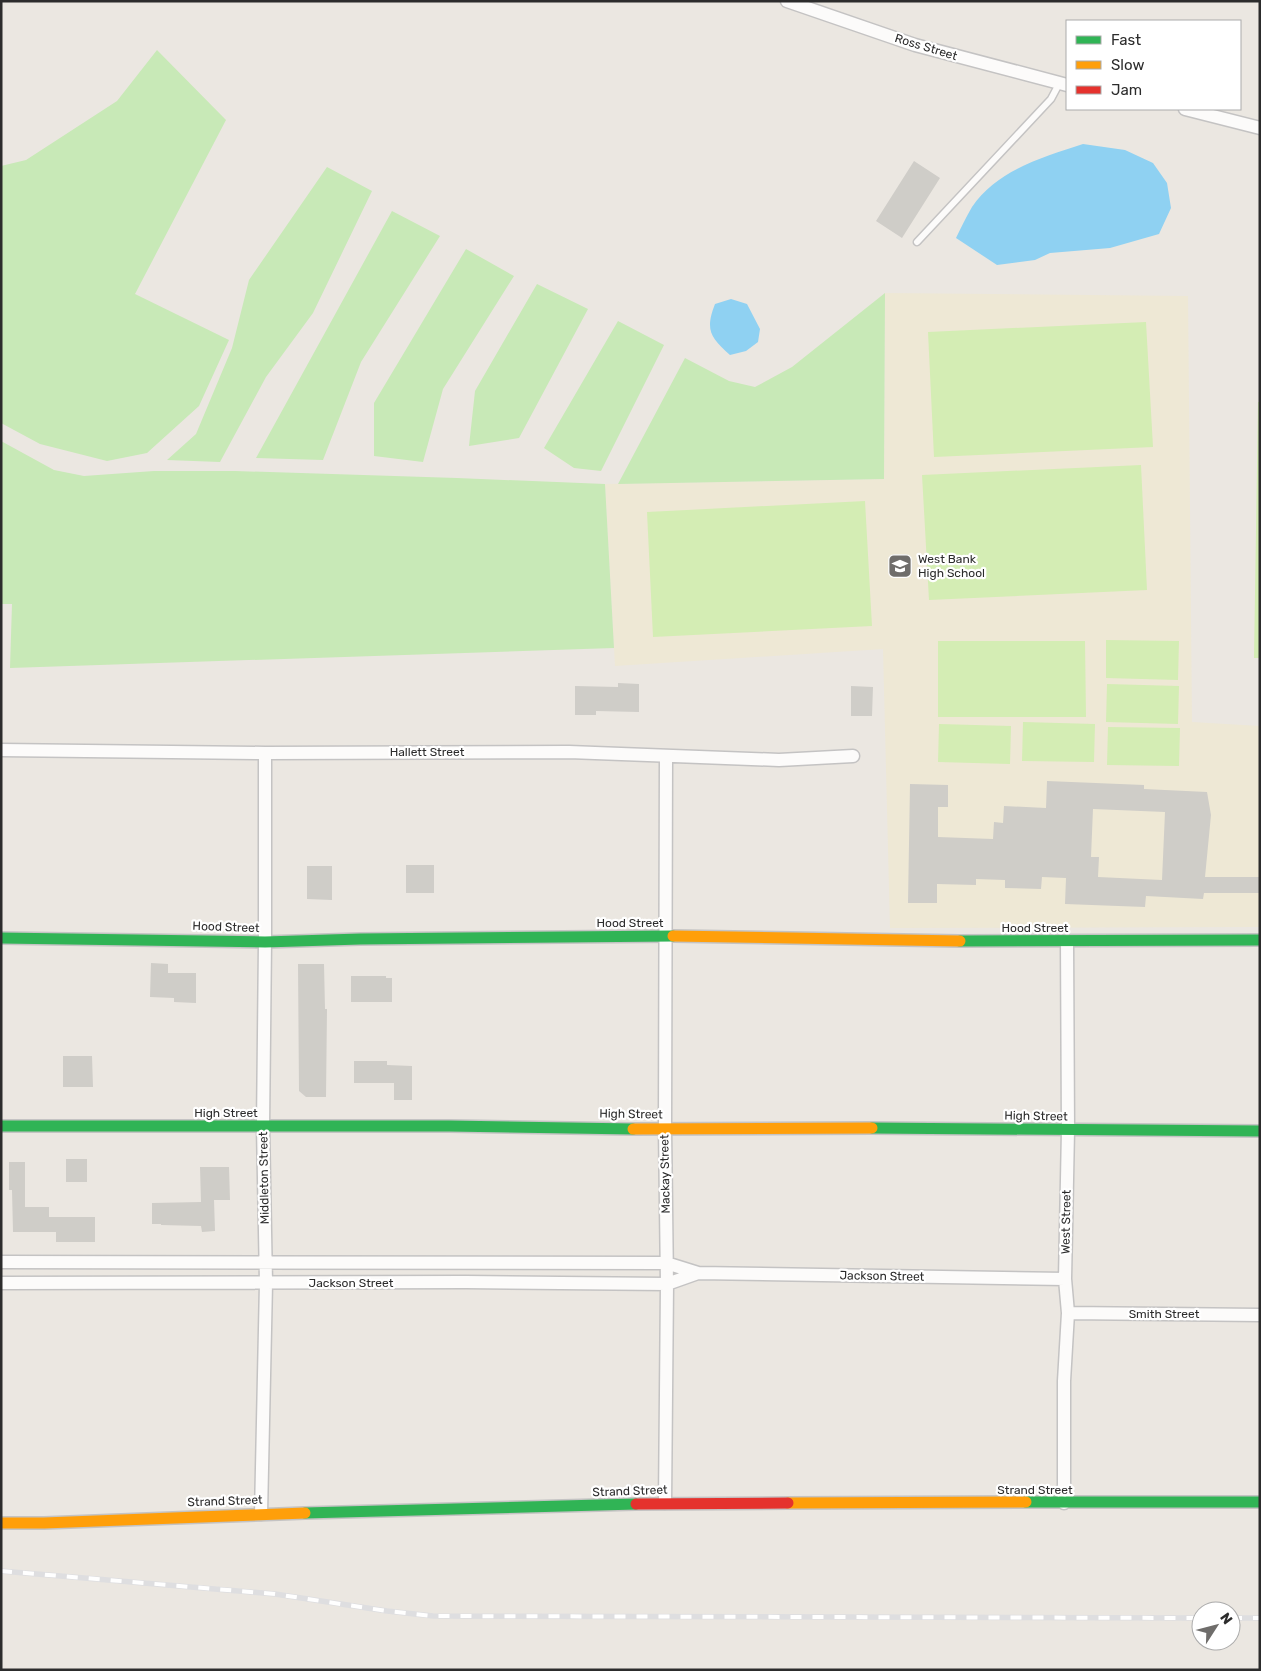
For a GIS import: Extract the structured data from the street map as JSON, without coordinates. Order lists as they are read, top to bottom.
{
  "streets": {
    "street": [
      "Ross Street",
      "Hallett Street",
      "Hood Street",
      "High Street",
      "Mackay Street",
      "Middleton Street",
      "West Street",
      "Jackson Street",
      "Smith Street",
      "Strand Street"
    ]
  },
  "crossings": [
    ["Hallett Street", "Mackay Street"],
    ["Hallett Street", "Middleton Street"],
    ["Hood Street", "Mackay Street"],
    ["Hood Street", "Middleton Street"],
    ["Hood Street", "West Street"],
    ["High Street", "Mackay Street"],
    ["High Street", "Middleton Street"],
    ["High Street", "West Street"],
    ["Mackay Street", "Jackson Street"],
    ["Mackay Street", "Strand Street"],
    ["Middleton Street", "Jackson Street"],
    ["Middleton Street", "Strand Street"],
    ["West Street", "Jackson Street"],
    ["West Street", "Smith Street"],
    ["West Street", "Strand Street"]
  ],
  "places": {
    "school or university": ["West Bank High School"]
  },
  "legend": ["Fast", "Slow", "Jam"],
  "north": "top right"
}
